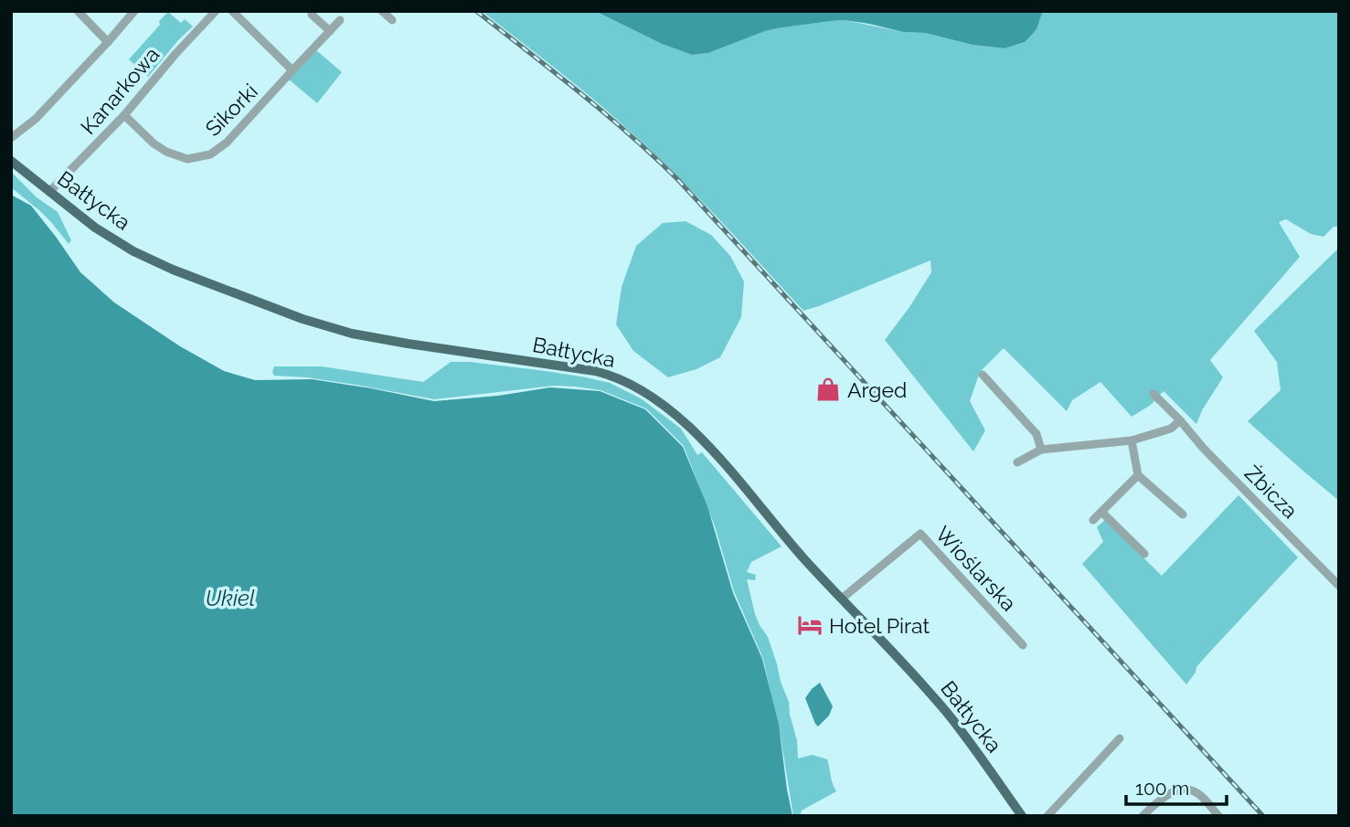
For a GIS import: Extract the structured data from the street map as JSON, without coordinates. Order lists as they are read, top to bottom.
{
  "streets": {
    "main road": ["Bałtycka"],
    "street": [
      "Kanarkowa",
      "Sikorki",
      "Żbicza",
      "Wioślarska"
    ]
  },
  "crossings": [
    ["Kanarkowa", "Sikorki"],
    ["Kanarkowa", "Bałtycka"],
    ["Bałtycka", "Wioślarska"]
  ],
  "water": ["Ukiel"],
  "places": {
    "shop": ["Arged"],
    "hotel": ["Hotel Pirat"]
  },
  "scale_bar": "100 m"
}
